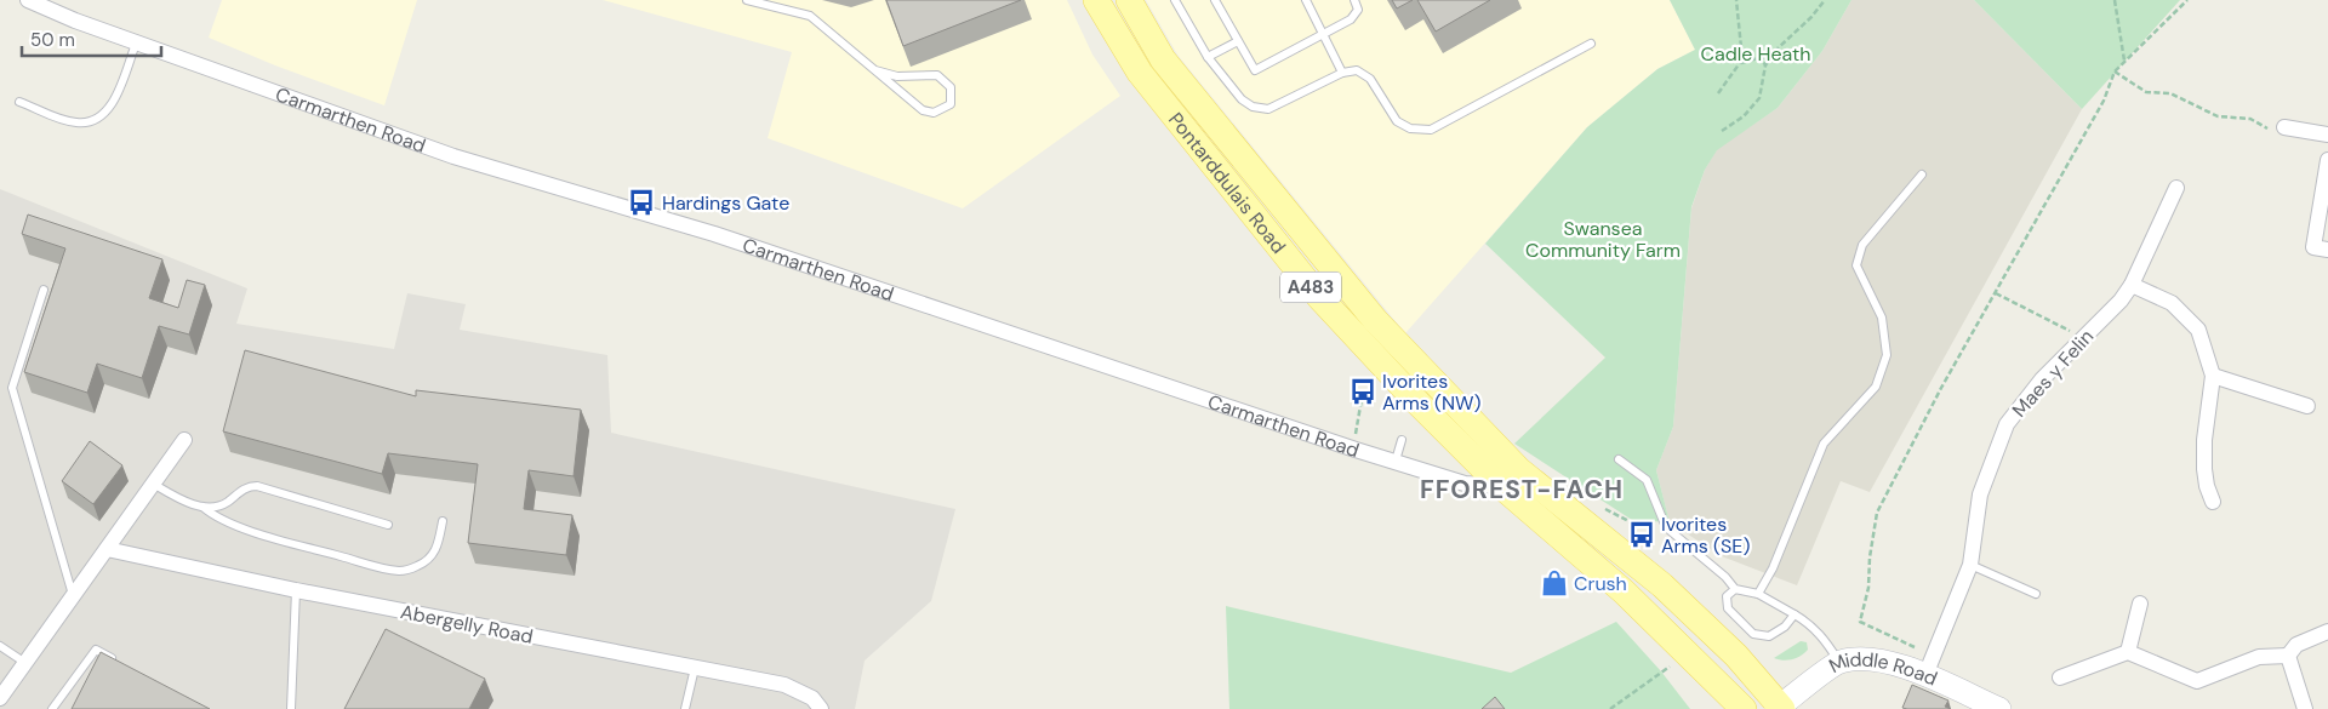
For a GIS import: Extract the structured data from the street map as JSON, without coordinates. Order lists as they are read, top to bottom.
{
  "streets": {
    "main road": ["Pontarddulais Road", "A483"],
    "street": [
      "Carmarthen Road",
      "Maes y Felin",
      "Abergelly Road",
      "Middle Road"
    ]
  },
  "crossings": [
    ["Carmarthen Road", "Pontarddulais Road"],
    ["Carmarthen Road", "A483"],
    ["Pontarddulais Road", "A483"],
    ["A483", "Middle Road"],
    ["Maes y Felin", "Middle Road"]
  ],
  "districts": ["FFOREST-FACH"],
  "parks": ["Cadle Heath", "Swansea Community Farm"],
  "places": {
    "bus stop": ["Hardings Gate", "Ivorites Arms (NW)", "Ivorites Arms (SE)"],
    "shop": ["Crush"]
  },
  "scale_bar": "50 m"
}
